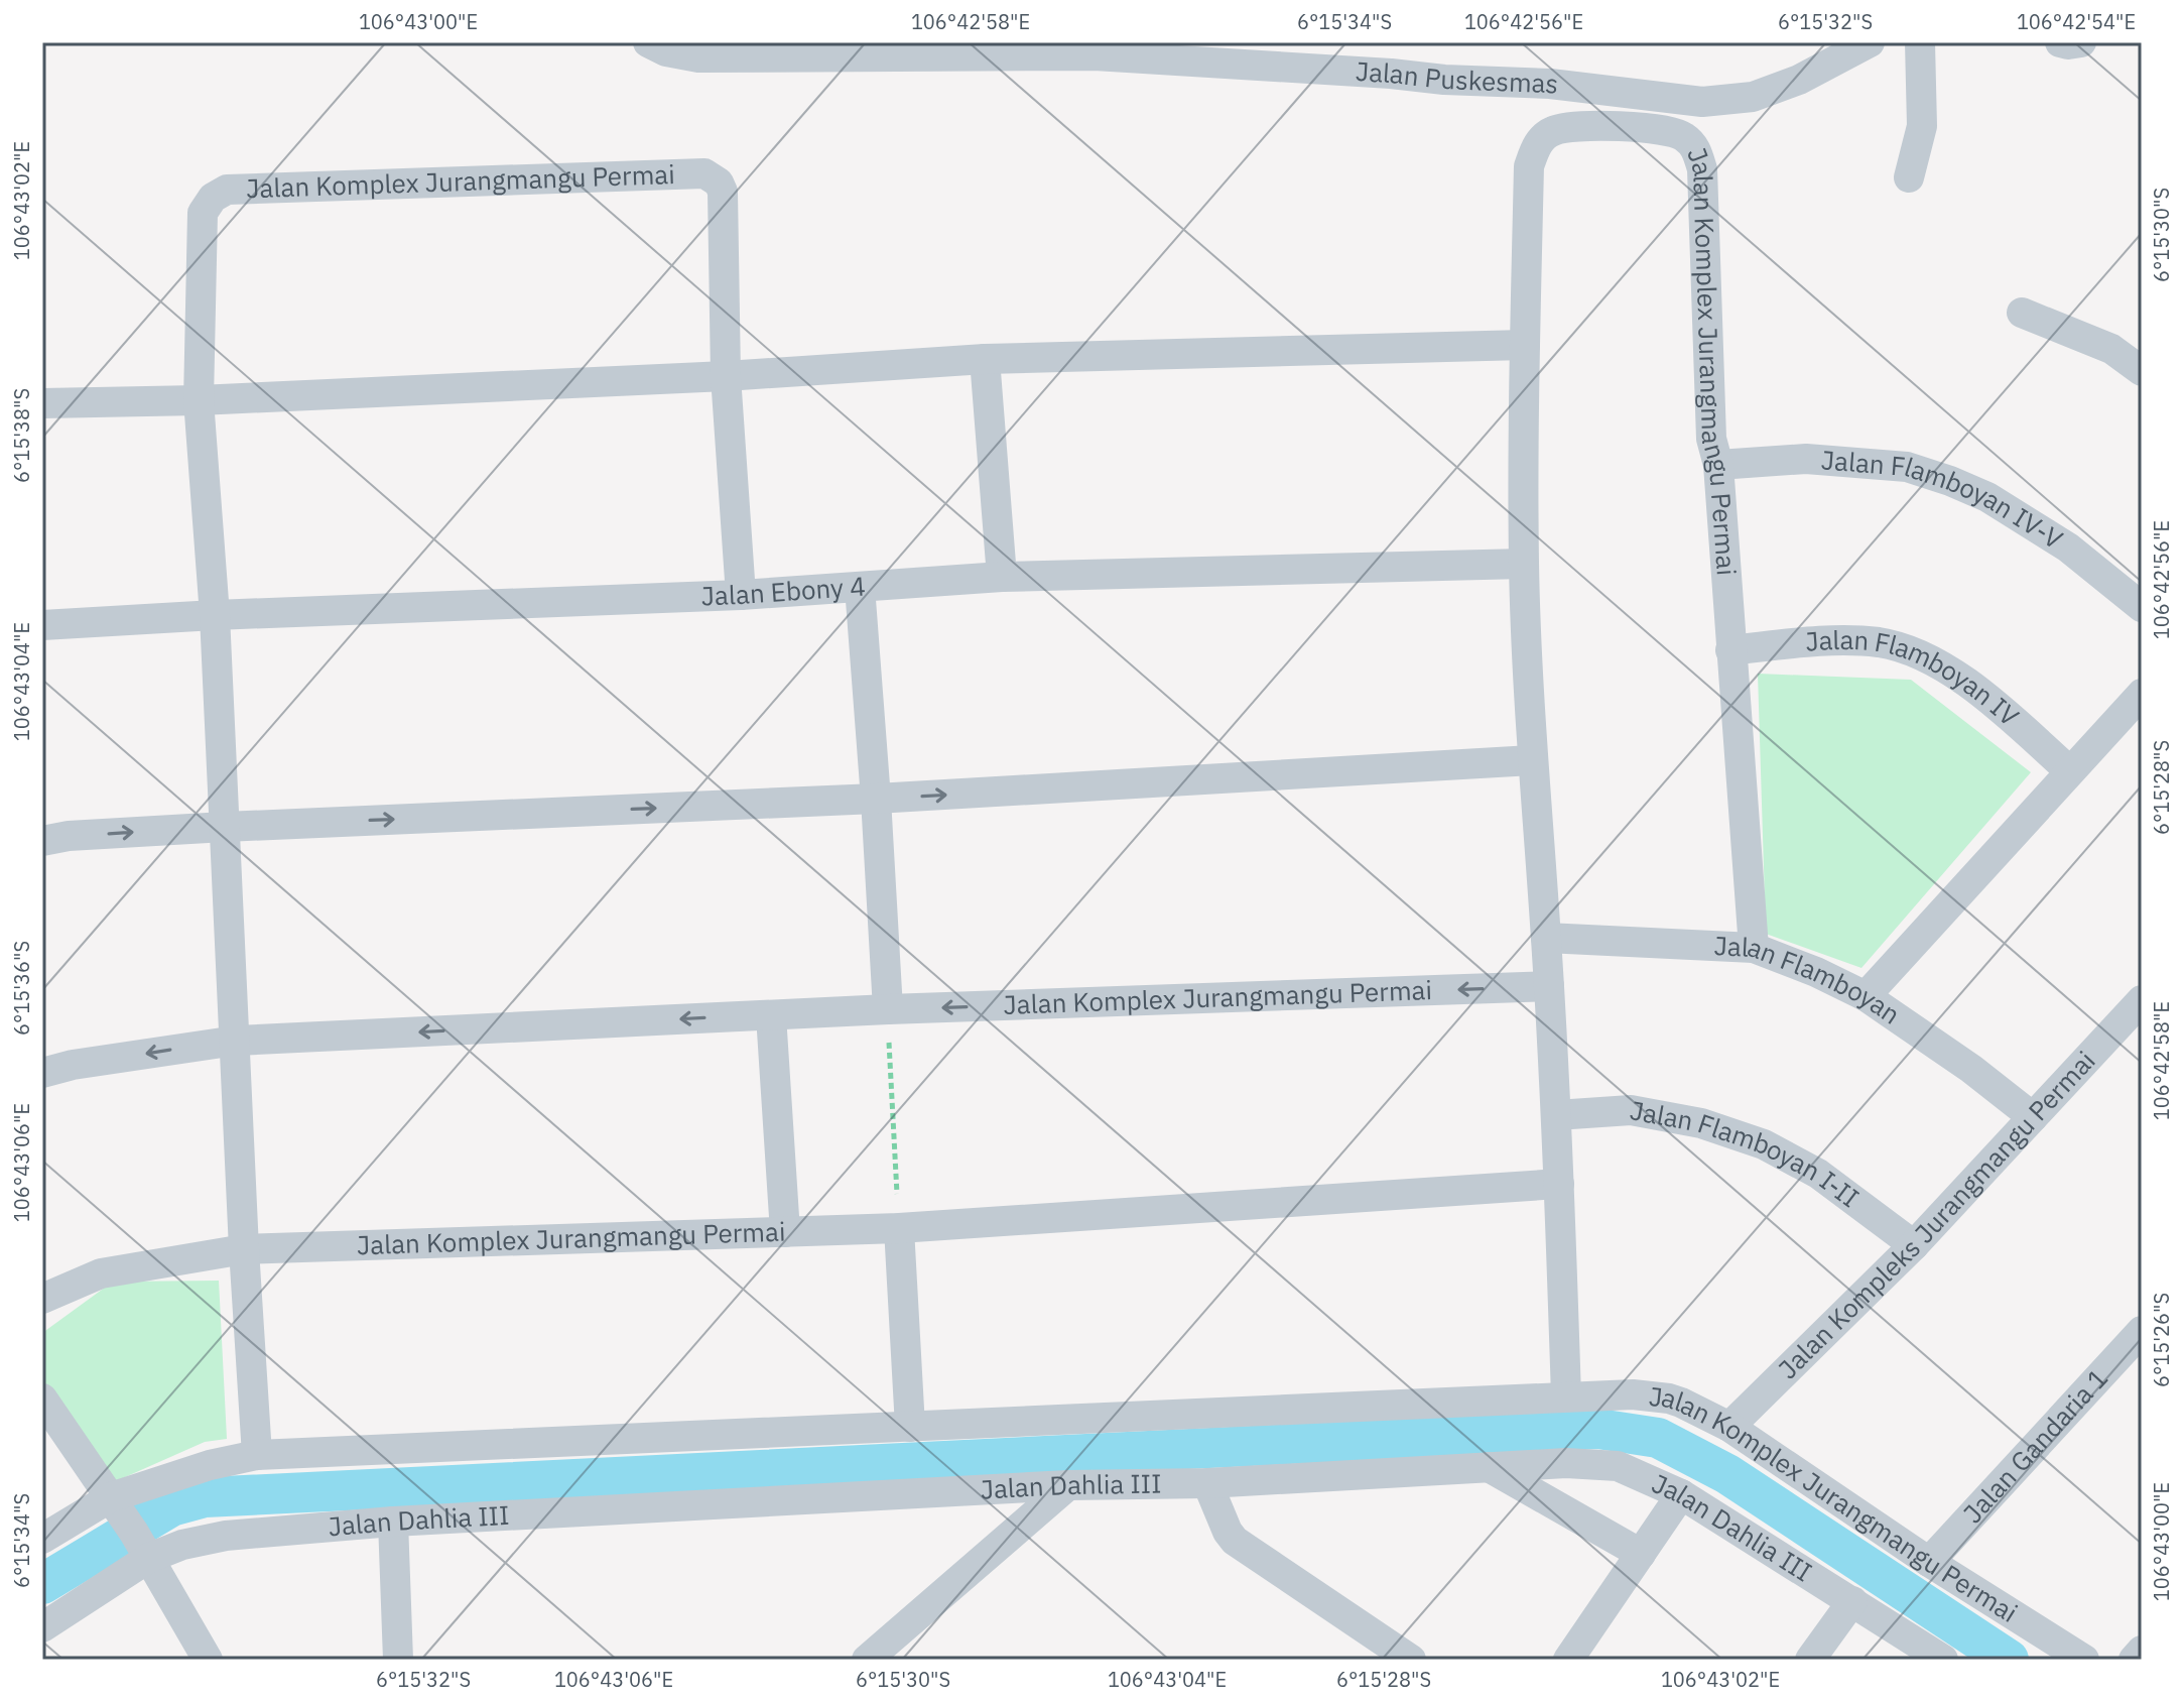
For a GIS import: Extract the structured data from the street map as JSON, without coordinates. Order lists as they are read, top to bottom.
{
  "streets": {
    "street": [
      "Jalan Puskesmas",
      "Jalan Komplex Jurangmangu Permai",
      "Jalan Flamboyan IV-V",
      "Jalan Ebony 4",
      "Jalan Flamboyan IV",
      "Jalan Flamboyan",
      "Jalan Flamboyan I-II",
      "Jalan Kompleks Jurangmangu Permai",
      "Jalan Gandaria 1",
      "Jalan Dahlia III"
    ]
  },
  "crossings": [
    ["Jalan Komplex Jurangmangu Permai", "Jalan Flamboyan IV-V"],
    ["Jalan Komplex Jurangmangu Permai", "Jalan Ebony 4"],
    ["Jalan Komplex Jurangmangu Permai", "Jalan Flamboyan IV"],
    ["Jalan Komplex Jurangmangu Permai", "Jalan Flamboyan"],
    ["Jalan Komplex Jurangmangu Permai", "Jalan Flamboyan I-II"],
    ["Jalan Komplex Jurangmangu Permai", "Jalan Kompleks Jurangmangu Permai"],
    ["Jalan Komplex Jurangmangu Permai", "Jalan Gandaria 1"],
    ["Jalan Komplex Jurangmangu Permai", "Jalan Dahlia III"],
    ["Jalan Flamboyan", "Jalan Kompleks Jurangmangu Permai"],
    ["Jalan Flamboyan I-II", "Jalan Kompleks Jurangmangu Permai"]
  ],
  "coordinates": [
    "106°43'00\"E",
    "106°42'58\"E",
    "6°15'34\"S",
    "106°42'56\"E",
    "6°15'32\"S",
    "106°42'54\"E",
    "106°43'02\"E",
    "6°15'30\"S",
    "6°15'38\"S",
    "106°43'04\"E",
    "6°15'28\"S",
    "6°15'36\"S",
    "106°43'06\"E",
    "6°15'26\"S"
  ]
}
